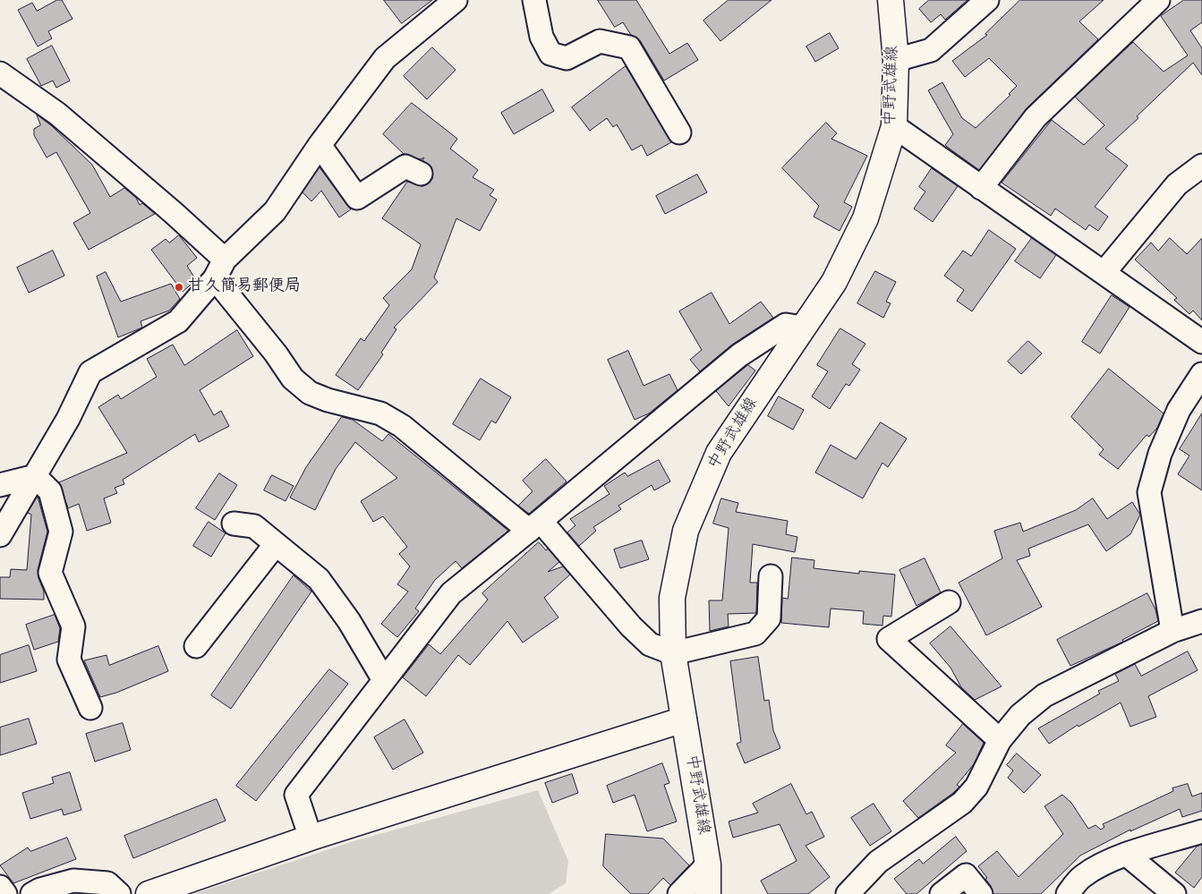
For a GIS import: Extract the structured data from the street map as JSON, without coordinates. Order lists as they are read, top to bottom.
{
  "streets": {
    "main road": ["中野武雄線"]
  },
  "places": ["甘久簡易郵便局"]
}
